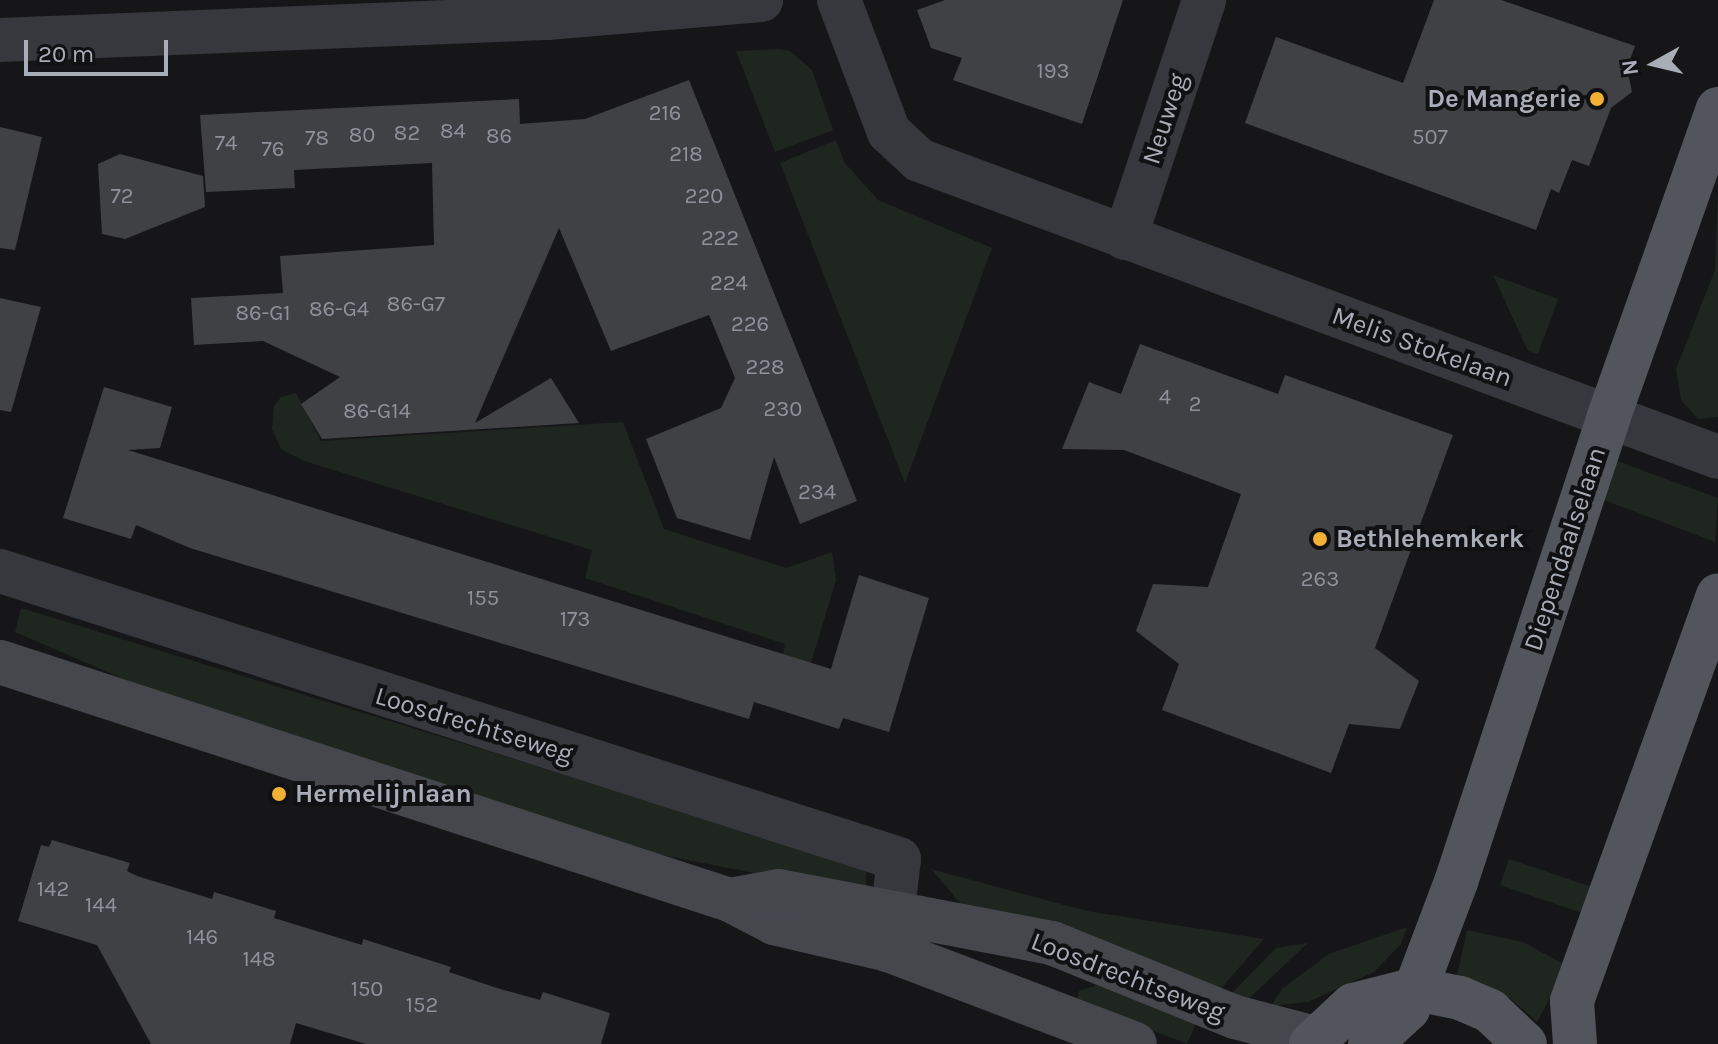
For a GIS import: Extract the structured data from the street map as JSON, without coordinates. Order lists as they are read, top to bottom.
{
  "streets": {
    "main road": ["Diependaalselaan"],
    "street": ["Neuweg", "Melis Stokelaan", "Loosdrechtseweg"]
  },
  "crossings": [
    ["Neuweg", "Melis Stokelaan"],
    ["Melis Stokelaan", "Diependaalselaan"]
  ],
  "places": ["De Mangerie", "Bethlehemkerk", "Hermelijnlaan"],
  "house_numbers": [
    "193",
    "216",
    "84",
    "82",
    "80",
    "86",
    "507",
    "78",
    "74",
    "76",
    "218",
    "72",
    "220",
    "222",
    "224",
    "86-G7",
    "86-G4",
    "86-G1",
    "226",
    "228",
    "4",
    "2",
    "230",
    "86-G14",
    "234",
    "263",
    "155",
    "173",
    "142",
    "144",
    "146",
    "148",
    "150",
    "152"
  ],
  "scale_bar": "20 m",
  "north": "left"
}
